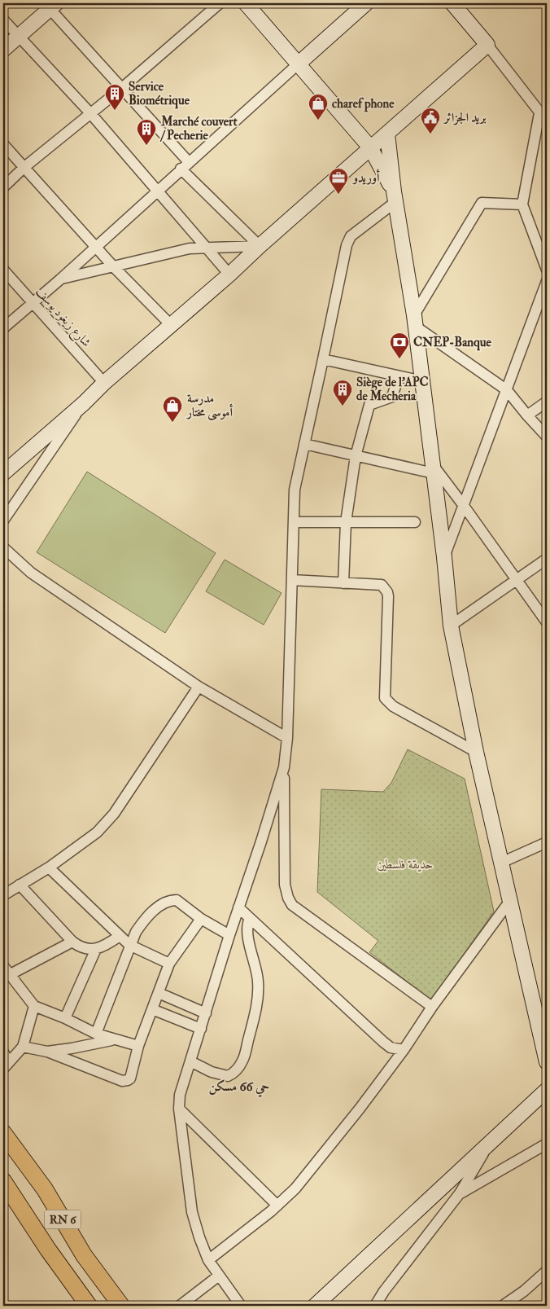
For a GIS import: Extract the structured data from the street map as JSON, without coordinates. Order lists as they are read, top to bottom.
{
  "streets": {
    "main road": ["RN 6"],
    "street": ["شارع زيغود يوسف"]
  },
  "districts": ["حي 66 مسكن"],
  "parks": ["حديقة فلسطين"],
  "places": {
    "building": ["Service Biométrique", "Marché couvert / Pecherie", "Siège de l'APC de Mecheria"],
    "shop": ["charef phone", "مدرسة أموسى مختار"],
    "public building": ["بريد الجزائر"],
    "office": ["أوريدو"],
    "bank": ["CNEP-Banque"]
  }
}
